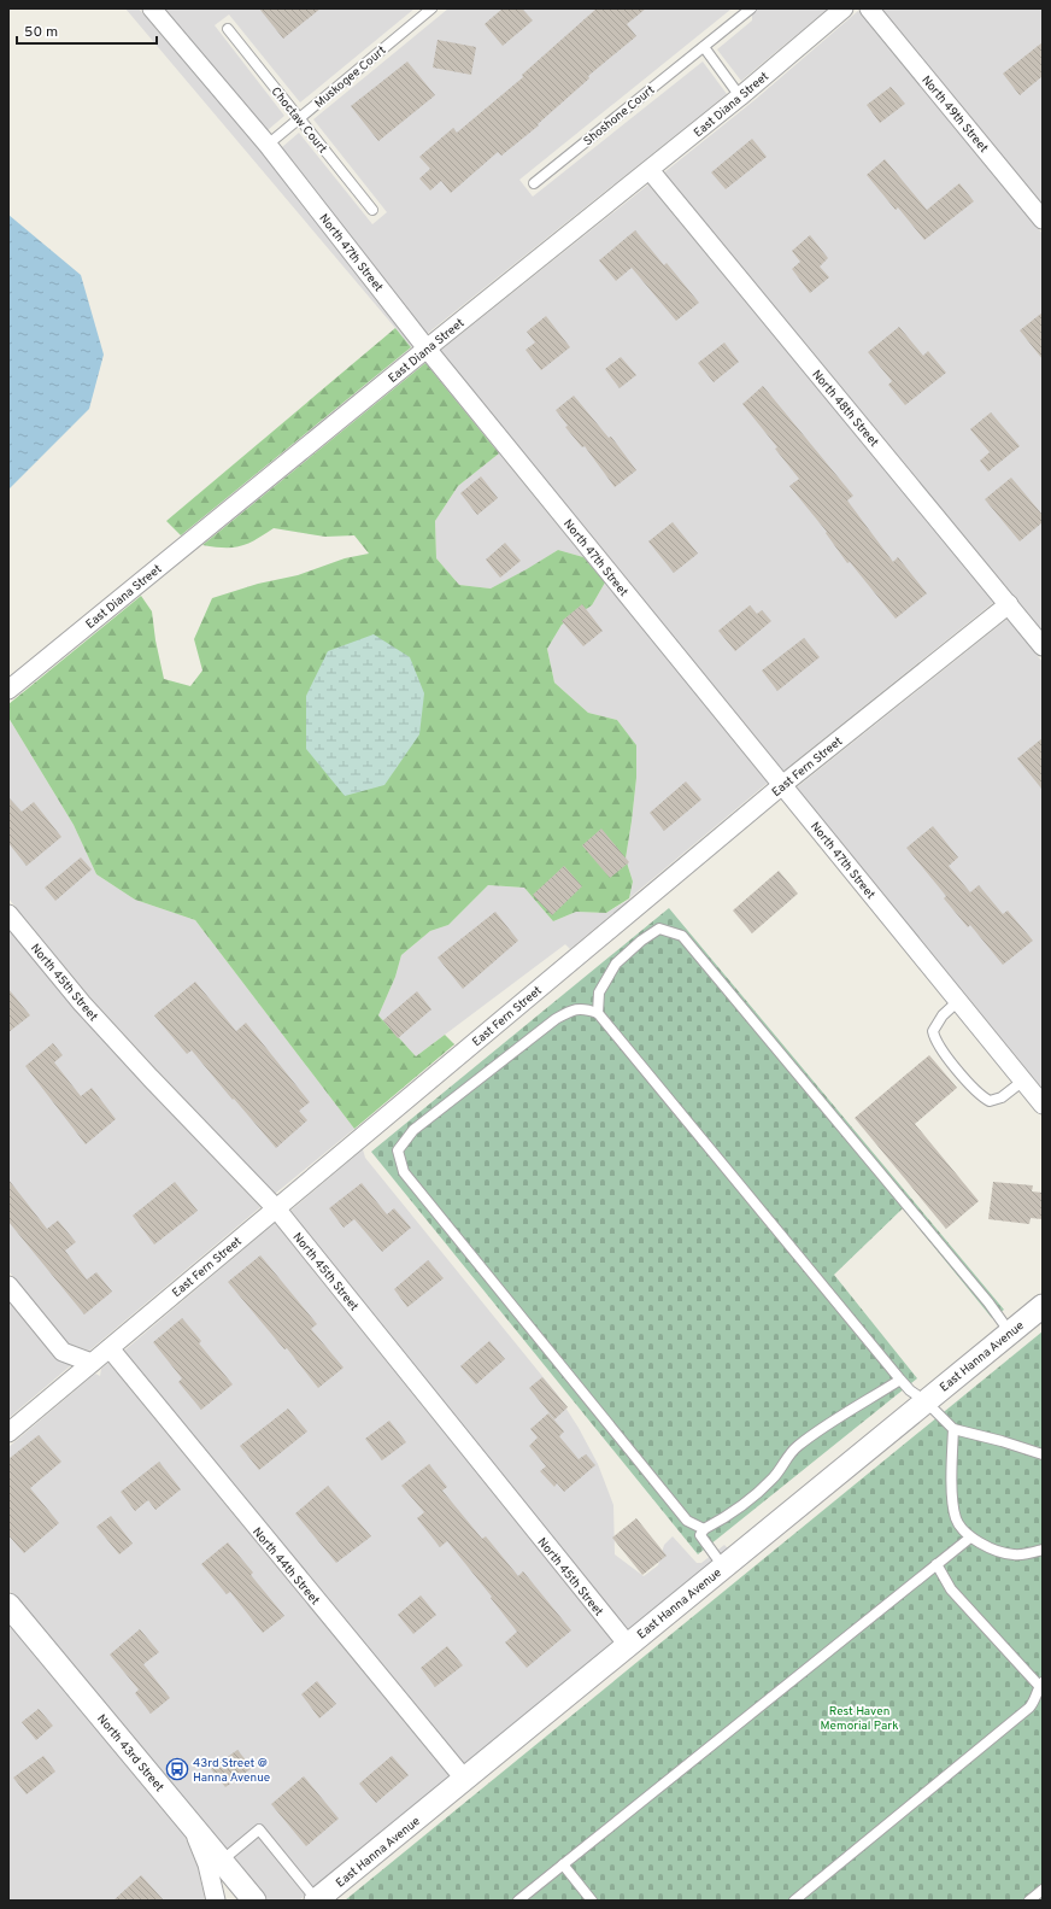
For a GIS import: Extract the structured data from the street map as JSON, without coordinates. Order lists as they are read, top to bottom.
{
  "streets": {
    "street": [
      "East Diana Street",
      "North 49th Street",
      "North 47th Street",
      "North 48th Street",
      "East Fern Street",
      "North 45th Street",
      "East Hanna Avenue",
      "North 44th Street",
      "North 43rd Street"
    ],
    "lane": ["Muskogee Court", "Shoshone Court", "Choctaw Court"]
  },
  "crossings": [
    ["Muskogee Court", "Choctaw Court"],
    ["Muskogee Court", "North 47th Street"],
    ["East Diana Street", "North 47th Street"],
    ["East Diana Street", "North 48th Street"],
    ["North 47th Street", "East Fern Street"],
    ["North 48th Street", "East Fern Street"],
    ["East Fern Street", "North 45th Street"],
    ["East Fern Street", "North 44th Street"],
    ["North 45th Street", "East Hanna Avenue"],
    ["East Hanna Avenue", "North 44th Street"]
  ],
  "parks": ["Rest Haven Memorial Park"],
  "places": {
    "bus stop": ["43rd Street @ Hanna Avenue"]
  },
  "scale_bar": "50 m"
}
